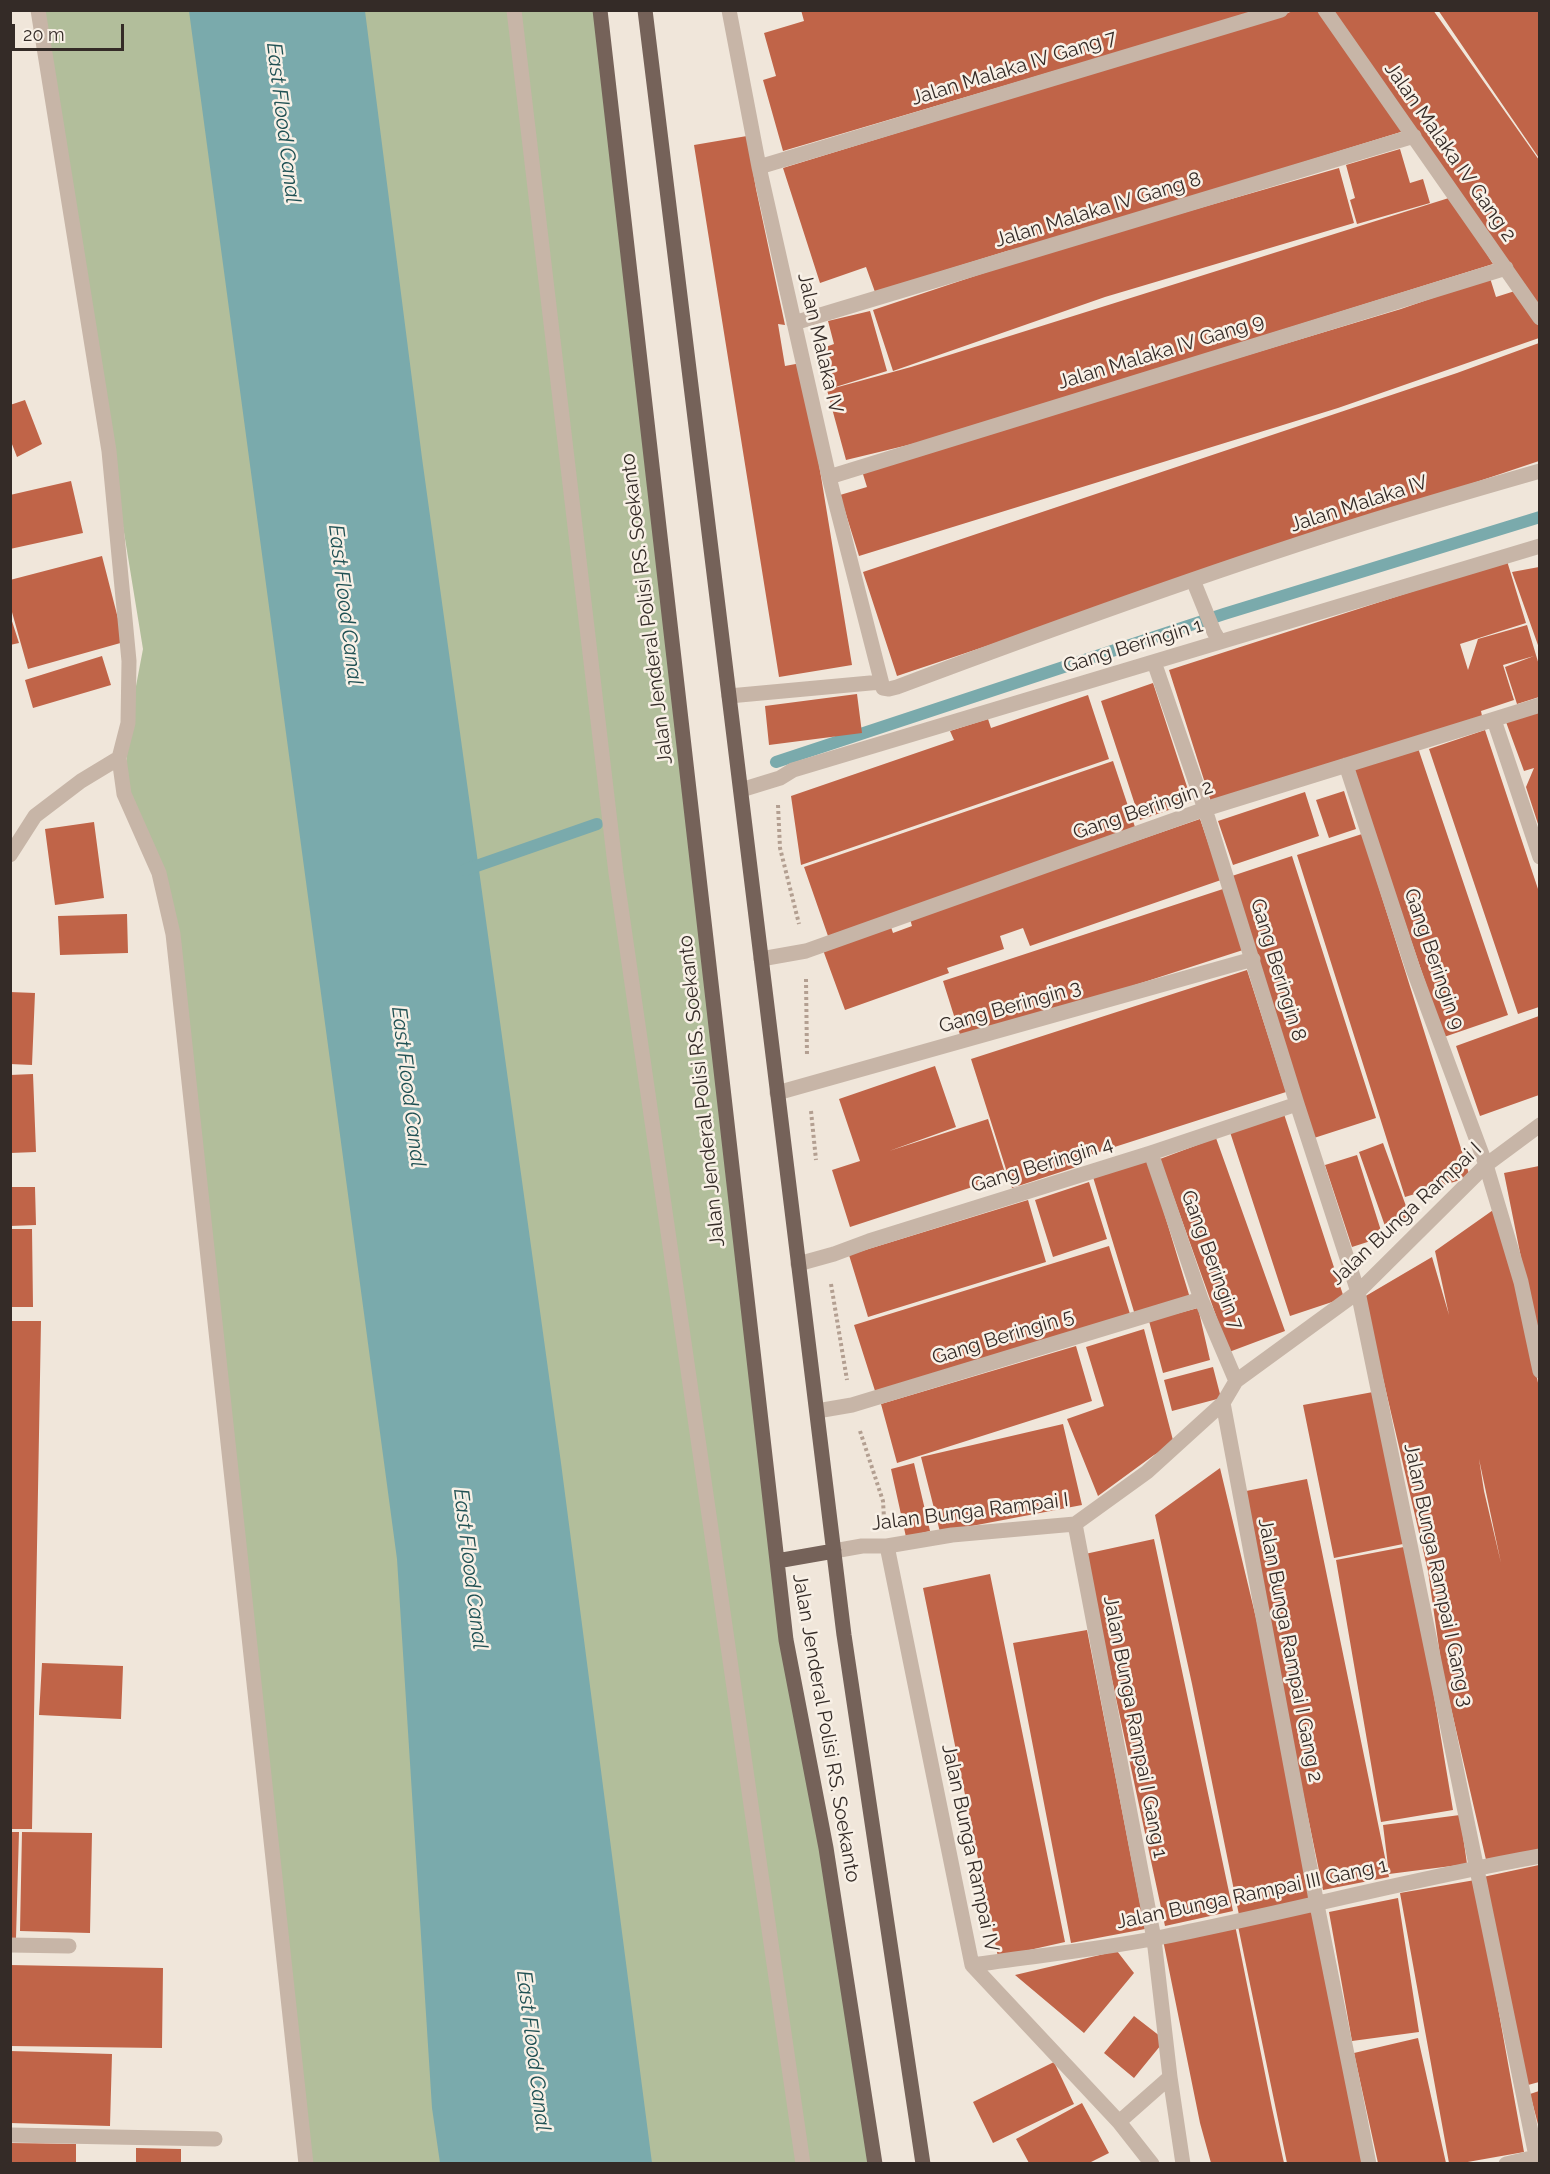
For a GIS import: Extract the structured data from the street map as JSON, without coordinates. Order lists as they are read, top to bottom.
{
  "streets": {
    "main road": ["Jalan Jenderal Polisi RS. Soekanto"],
    "street": [
      "Jalan Malaka IV Gang 7",
      "Jalan Malaka IV Gang 2",
      "Jalan Malaka IV Gang 8",
      "Jalan Malaka IV",
      "Jalan Malaka IV Gang 9",
      "Gang Beringin 1",
      "Gang Beringin 2",
      "Gang Beringin 9",
      "Gang Beringin 8",
      "Gang Beringin 3",
      "Gang Beringin 4",
      "Jalan Bunga Rampai I",
      "Gang Beringin 7",
      "Gang Beringin 5",
      "Jalan Bunga Rampai I Gang 3",
      "Jalan Bunga Rampai I Gang 2",
      "Jalan Bunga Rampai I Gang 1",
      "Jalan Bunga Rampai IV",
      "Jalan Bunga Rampai III Gang 1"
    ]
  },
  "crossings": [
    ["Jalan Malaka IV Gang 7", "Jalan Malaka IV"],
    ["Jalan Malaka IV Gang 2", "Jalan Malaka IV Gang 8"],
    ["Jalan Malaka IV Gang 2", "Jalan Malaka IV Gang 9"],
    ["Jalan Malaka IV Gang 8", "Jalan Malaka IV"],
    ["Jalan Malaka IV", "Jalan Malaka IV Gang 9"],
    ["Jalan Malaka IV", "Jalan Jenderal Polisi RS. Soekanto"],
    ["Jalan Jenderal Polisi RS. Soekanto", "Gang Beringin 1"],
    ["Jalan Jenderal Polisi RS. Soekanto", "Gang Beringin 2"],
    ["Jalan Jenderal Polisi RS. Soekanto", "Gang Beringin 3"],
    ["Jalan Jenderal Polisi RS. Soekanto", "Gang Beringin 4"],
    ["Jalan Jenderal Polisi RS. Soekanto", "Jalan Bunga Rampai I"],
    ["Jalan Jenderal Polisi RS. Soekanto", "Gang Beringin 5"],
    ["Gang Beringin 1", "Gang Beringin 8"],
    ["Gang Beringin 2", "Gang Beringin 9"],
    ["Gang Beringin 2", "Gang Beringin 8"],
    ["Gang Beringin 9", "Jalan Bunga Rampai I"],
    ["Gang Beringin 8", "Gang Beringin 3"],
    ["Gang Beringin 8", "Gang Beringin 4"],
    ["Gang Beringin 8", "Jalan Bunga Rampai I"],
    ["Gang Beringin 8", "Jalan Bunga Rampai I Gang 3"],
    ["Gang Beringin 4", "Gang Beringin 7"],
    ["Jalan Bunga Rampai I", "Gang Beringin 7"],
    ["Jalan Bunga Rampai I", "Jalan Bunga Rampai I Gang 3"],
    ["Jalan Bunga Rampai I", "Jalan Bunga Rampai I Gang 2"],
    ["Jalan Bunga Rampai I", "Jalan Bunga Rampai I Gang 1"],
    ["Jalan Bunga Rampai I", "Jalan Bunga Rampai IV"],
    ["Gang Beringin 7", "Gang Beringin 5"],
    ["Jalan Bunga Rampai I Gang 3", "Jalan Bunga Rampai III Gang 1"],
    ["Jalan Bunga Rampai I Gang 2", "Jalan Bunga Rampai III Gang 1"],
    ["Jalan Bunga Rampai I Gang 1", "Jalan Bunga Rampai III Gang 1"],
    ["Jalan Bunga Rampai IV", "Jalan Bunga Rampai III Gang 1"]
  ],
  "water": ["East Flood Canal"],
  "scale_bar": "20 m"
}
